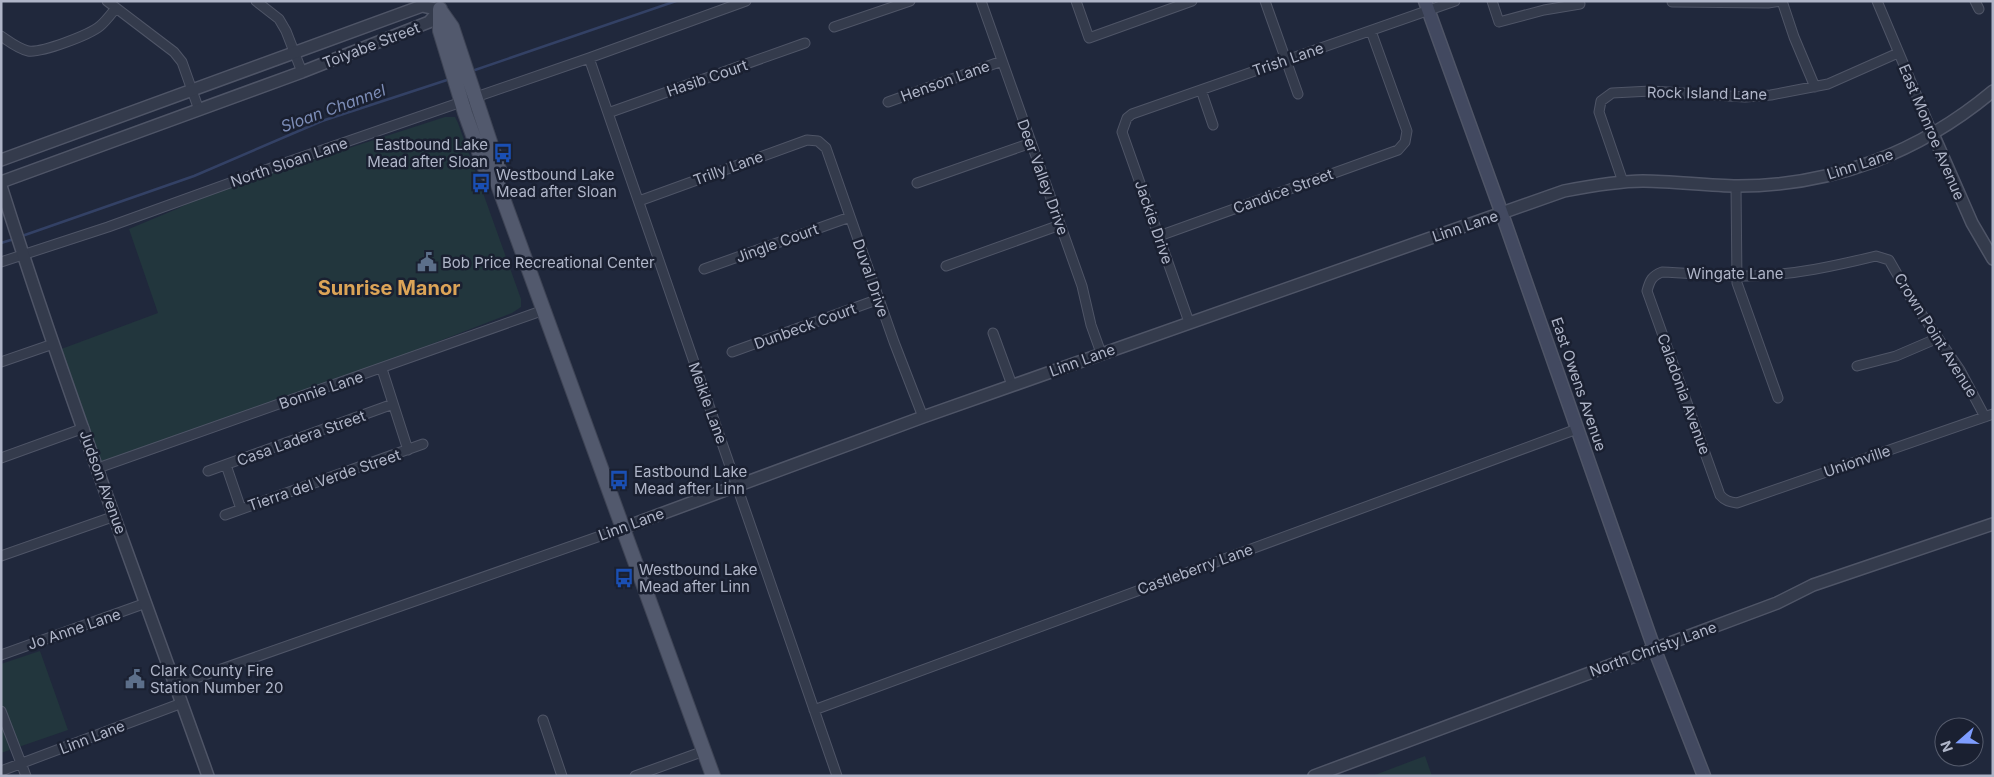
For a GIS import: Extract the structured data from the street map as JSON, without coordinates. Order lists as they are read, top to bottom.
{
  "streets": {
    "main road": ["East Owens Avenue"],
    "street": [
      "Toiyabe Street",
      "Trish Lane",
      "Hasib Court",
      "Henson Lane",
      "Rock Island Lane",
      "East Monroe Avenue",
      "North Sloan Lane",
      "Linn Lane",
      "Trilly Lane",
      "Deer Valley Drive",
      "Candice Street",
      "Jackie Drive",
      "Jingle Court",
      "Wingate Lane",
      "Duval Drive",
      "Dunbeck Court",
      "Crown Point Avenue",
      "Bonnie Lane",
      "Caladonia Avenue",
      "Meikle Lane",
      "Casa Ladera Street",
      "Unionville",
      "Tierra del Verde Street",
      "Judson Avenue",
      "Castleberry Lane",
      "Jo Anne Lane",
      "North Christy Lane"
    ]
  },
  "crossings": [
    ["Trish Lane", "Candice Street"],
    ["Trish Lane", "Jackie Drive"],
    ["Trish Lane", "East Owens Avenue"],
    ["Hasib Court", "Meikle Lane"],
    ["Henson Lane", "Deer Valley Drive"],
    ["Rock Island Lane", "East Monroe Avenue"],
    ["Rock Island Lane", "Linn Lane"],
    ["East Monroe Avenue", "Linn Lane"],
    ["North Sloan Lane", "Meikle Lane"],
    ["North Sloan Lane", "Judson Avenue"],
    ["Linn Lane", "Deer Valley Drive"],
    ["Linn Lane", "Jackie Drive"],
    ["Linn Lane", "Duval Drive"],
    ["Linn Lane", "East Owens Avenue"],
    ["Linn Lane", "Meikle Lane"],
    ["Linn Lane", "Judson Avenue"],
    ["Trilly Lane", "Duval Drive"],
    ["Trilly Lane", "Meikle Lane"],
    ["Candice Street", "Jackie Drive"],
    ["Jingle Court", "Duval Drive"],
    ["Wingate Lane", "Crown Point Avenue"],
    ["Wingate Lane", "Caladonia Avenue"],
    ["Duval Drive", "Dunbeck Court"],
    ["Crown Point Avenue", "Unionville"],
    ["East Owens Avenue", "Castleberry Lane"],
    ["East Owens Avenue", "North Christy Lane"],
    ["Bonnie Lane", "Judson Avenue"],
    ["Caladonia Avenue", "Unionville"],
    ["Meikle Lane", "Castleberry Lane"],
    ["Judson Avenue", "Jo Anne Lane"]
  ],
  "districts": ["Sunrise Manor"],
  "water": ["Sloan Channel"],
  "places": {
    "bus stop": [
      "Eastbound Lake Mead after Sloan",
      "Westbound Lake Mead after Sloan",
      "Eastbound Lake Mead after Linn",
      "Westbound Lake Mead after Linn"
    ],
    "public building": ["Bob Price Recreational Center", "Clark County Fire Station Number 20"]
  },
  "north": "left"
}
